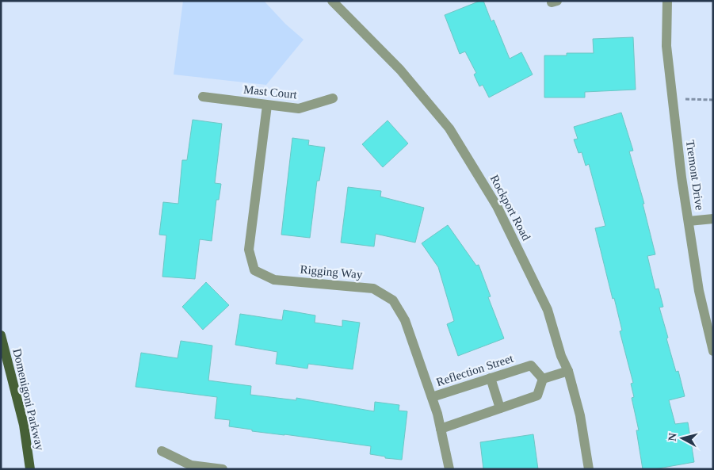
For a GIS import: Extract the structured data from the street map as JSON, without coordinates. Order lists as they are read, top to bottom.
{
  "streets": {
    "main road": ["Domenigoni Parkway"],
    "street": [
      "Mast Court",
      "Tremont Drive",
      "Rockport Road",
      "Rigging Way",
      "Reflection Street"
    ]
  },
  "crossings": [
    ["Mast Court", "Rigging Way"],
    ["Rigging Way", "Reflection Street"]
  ],
  "north": "left"
}
